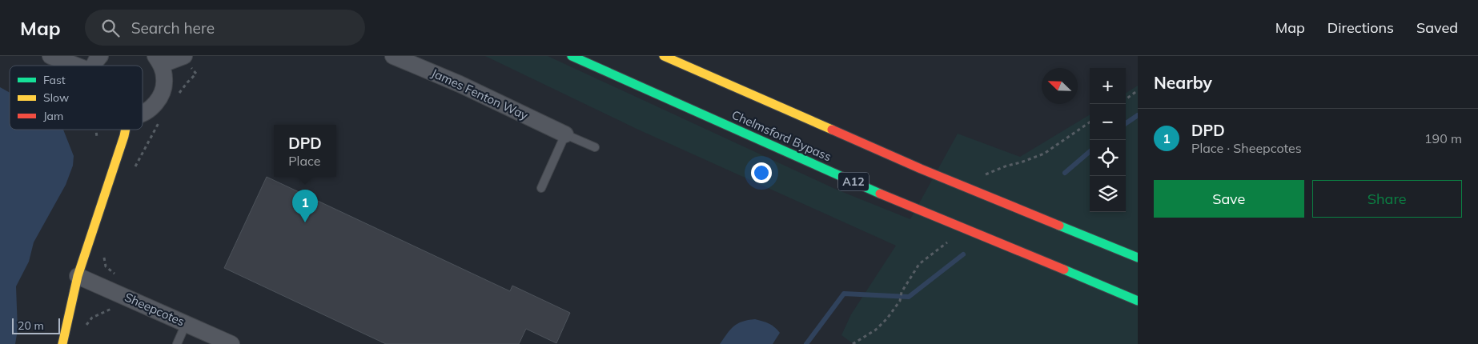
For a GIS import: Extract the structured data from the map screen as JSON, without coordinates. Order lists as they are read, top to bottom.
{
  "streets": {
    "main road": ["Chelmsford Bypass", "A12"],
    "street": ["James Fenton Way", "Sheepcotes"]
  },
  "legend": ["Fast", "Slow", "Jam"],
  "scale_bar": "20 m",
  "north": "top left",
  "page": {
    "header": "Map",
    "search": "Search here",
    "nav": ["Map", "Directions", "Saved"],
    "heading": "Nearby",
    "map_buttons": ["+", "−"],
    "list": [
      {
        "mark": "1",
        "name": "DPD",
        "note": "Place · Sheepcotes",
        "value": "190 m"
      }
    ],
    "popup": ["DPD", "Place"],
    "buttons": ["Save", "Share"],
    "pins": "1",
    "scale": "20 m"
  }
}
